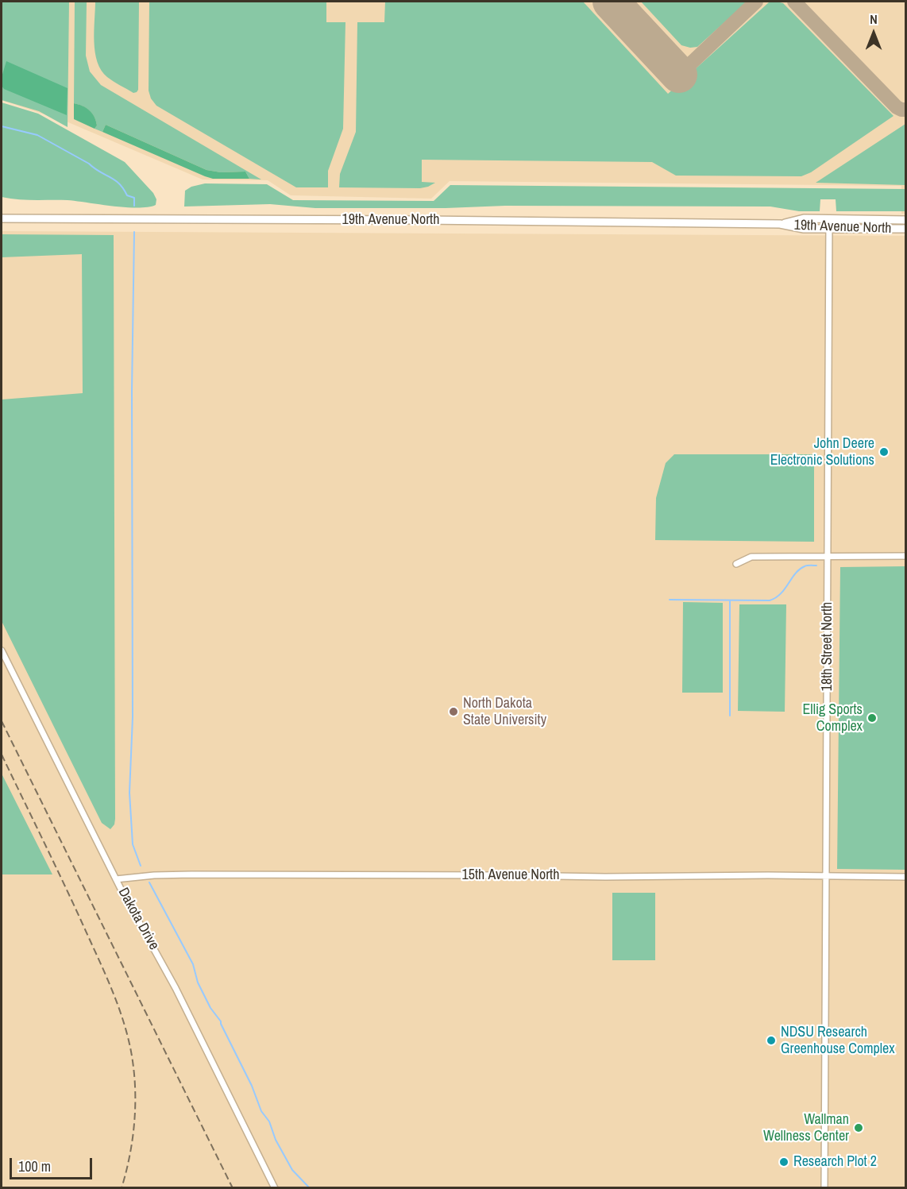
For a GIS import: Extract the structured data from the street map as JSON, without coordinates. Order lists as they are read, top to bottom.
{
  "streets": {
    "main road": ["19th Avenue North"],
    "street": ["18th Street North", "15th Avenue North", "Dakota Drive"]
  },
  "crossings": [
    ["19th Avenue North", "18th Street North"],
    ["18th Street North", "15th Avenue North"],
    ["15th Avenue North", "Dakota Drive"]
  ],
  "places": [
    "John Deere Electronic Solutions",
    "North Dakota State University",
    "Ellig Sports Complex",
    "NDSU Research Greenhouse Complex",
    "Wallman Wellness Center",
    "Research Plot 2"
  ],
  "scale_bar": "100 m",
  "north": "top"
}
